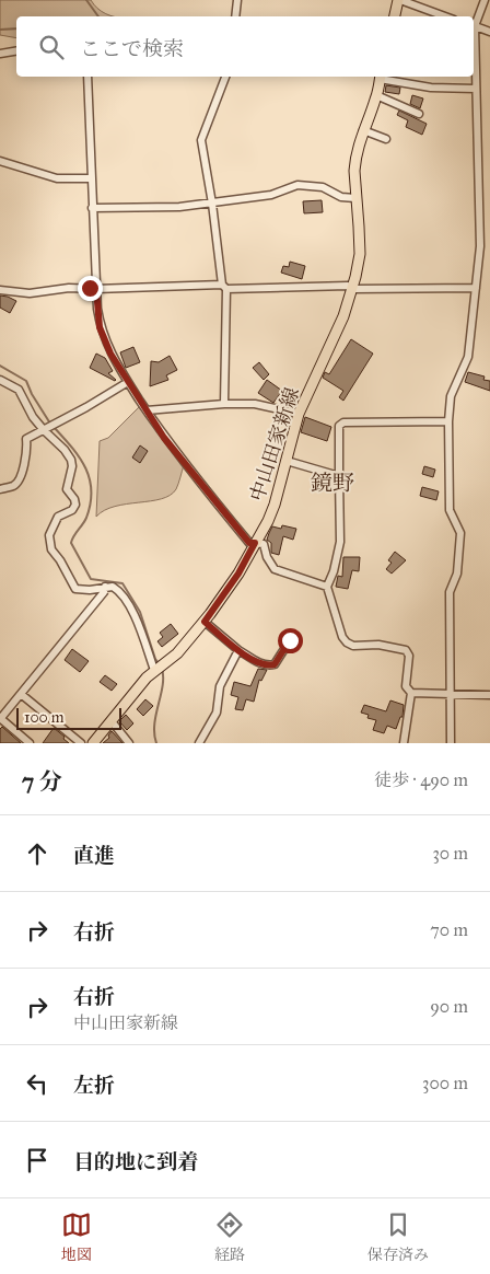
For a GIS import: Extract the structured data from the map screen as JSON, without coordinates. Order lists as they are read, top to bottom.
{
  "streets": {
    "main road": ["中山田家新線"]
  },
  "districts": ["鏡野"],
  "scale_bar": "100 m",
  "page": {
    "search": "ここで検索",
    "scale": "100 m",
    "heading": ["7 分", "徒歩 · 490 m"],
    "list": [
      ["直進", "30 m"],
      ["右折", "70 m"],
      ["右折", "中山田家新線", "90 m"],
      ["左折", "300 m"],
      "目的地に到着"
    ],
    "nav": ["地図", "経路", "保存済み"]
  }
}
